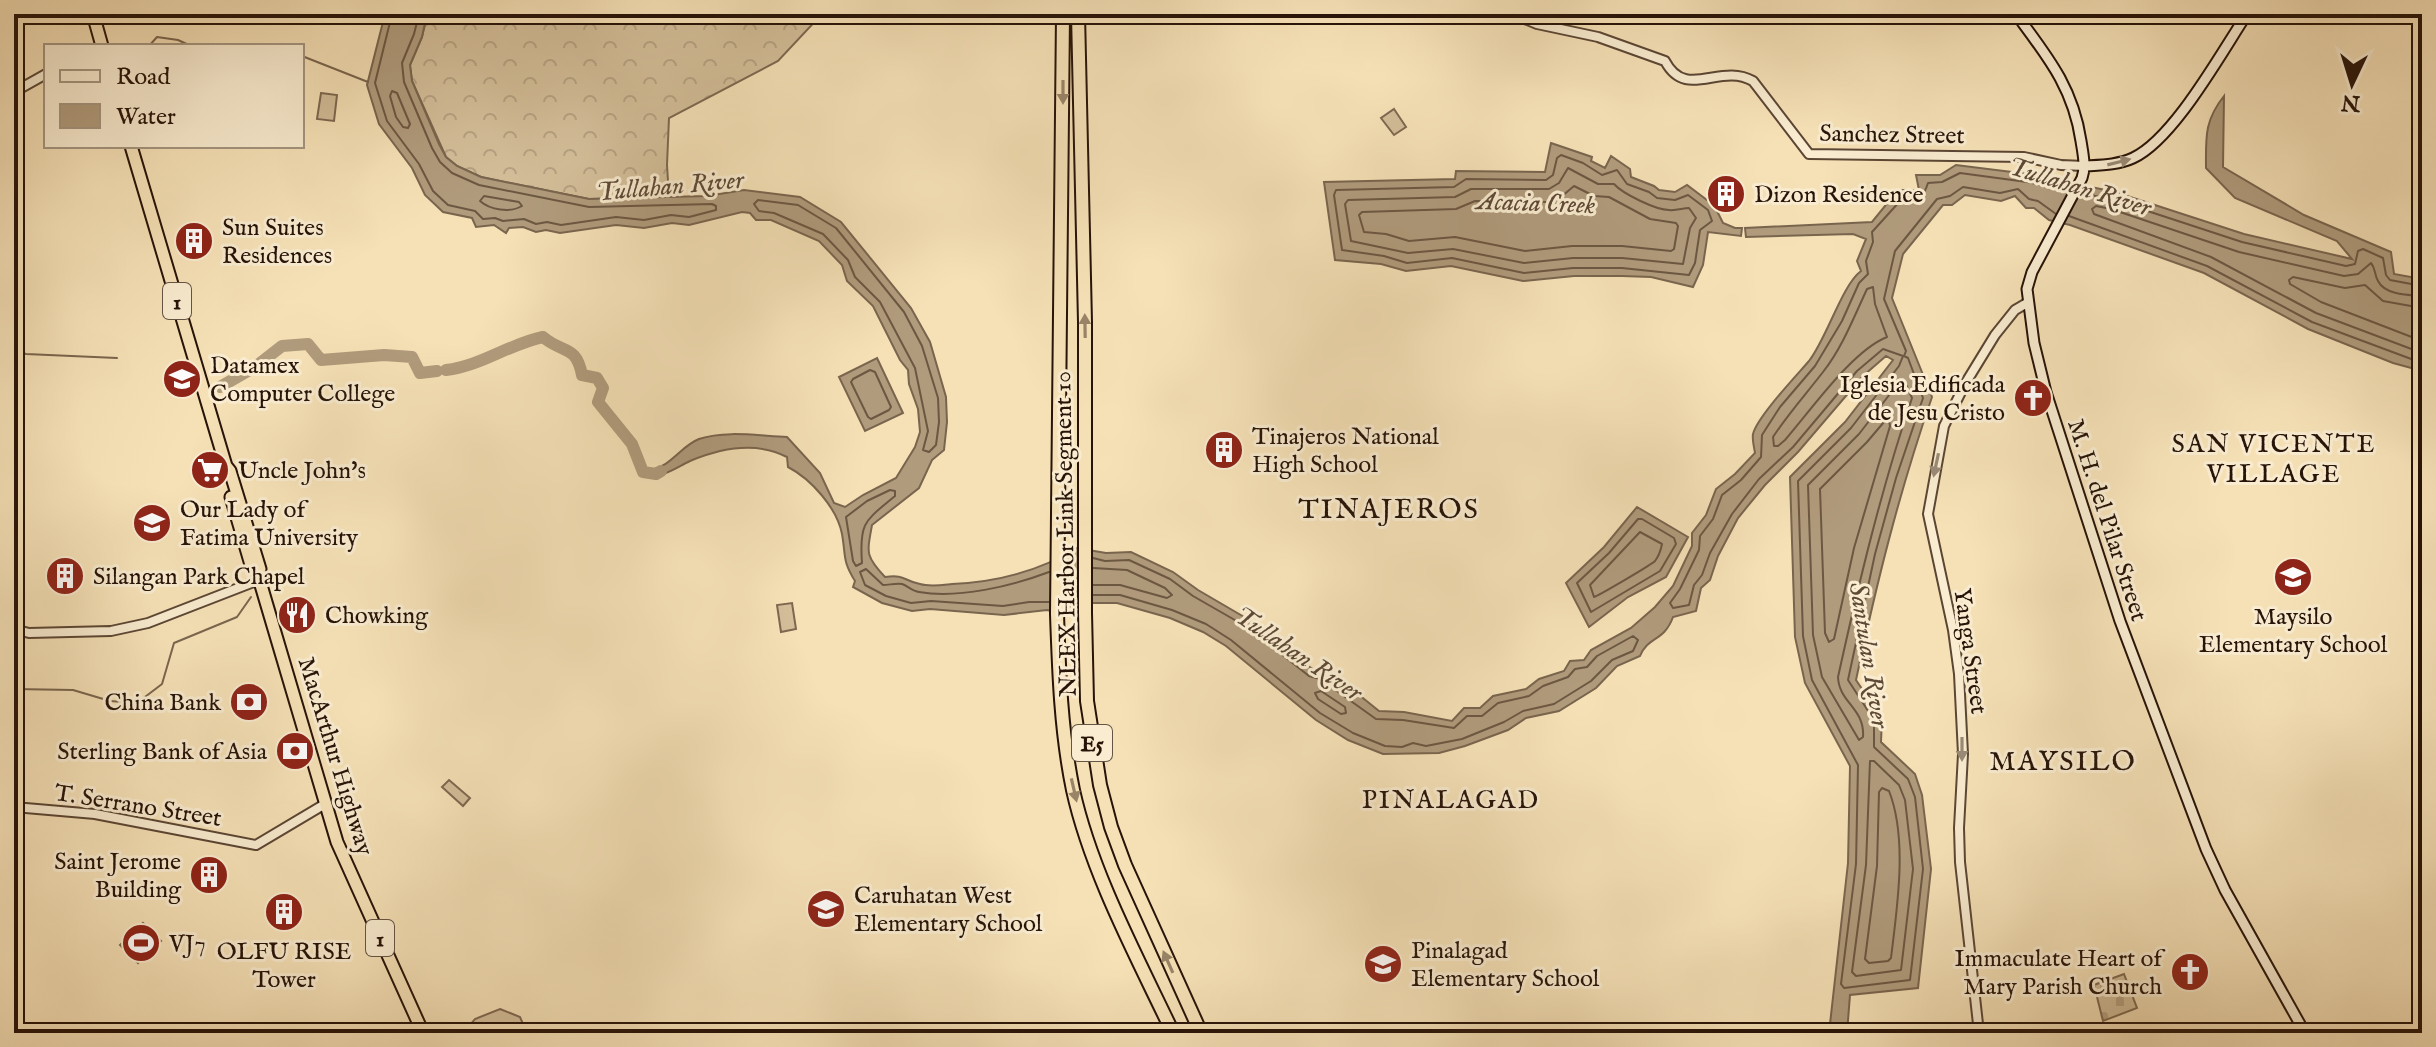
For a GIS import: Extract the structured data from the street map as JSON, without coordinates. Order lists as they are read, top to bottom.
{
  "streets": {
    "highway": [
      "1",
      "NLEX Harbor Link Segment 10",
      "E5",
      "MacArthur Highway"
    ],
    "main road": ["M. H. del Pilar Street"],
    "street": ["Sanchez Street", "Yanga Street", "T. Serrano Street"]
  },
  "crossings": [
    ["Sanchez Street", "M. H. del Pilar Street"],
    ["M. H. del Pilar Street", "Yanga Street"],
    ["MacArthur Highway", "T. Serrano Street"]
  ],
  "one_way": ["Yanga Street"],
  "districts": [
    "SAN VICENTE VILLAGE",
    "TINAJEROS",
    "MAYSILO",
    "PINALAGAD"
  ],
  "water": ["Tullahan River", "Acacia Creek", "Santulan River"],
  "places": {
    "building": [
      "Dizon Residence",
      "Sun Suites Residences",
      "Tinajeros National High School",
      "Silangan Park Chapel",
      "Saint Jerome Building",
      "OLFU RISE Tower"
    ],
    "school or university": [
      "Datamex Computer College",
      "Our Lady of Fatima University",
      "Maysilo Elementary School",
      "Caruhatan West Elementary School",
      "Pinalagad Elementary School"
    ],
    "church": ["Iglesia Edificada de Jesu Cristo", "Immaculate Heart of Mary Parish Church"],
    "supermarket": ["Uncle John's"],
    "restaurant": ["Chowking"],
    "bank": ["China Bank", "Sterling Bank of Asia"],
    "sports": ["VJ7"]
  },
  "legend": ["Road", "Water"],
  "north": "bottom"
}
